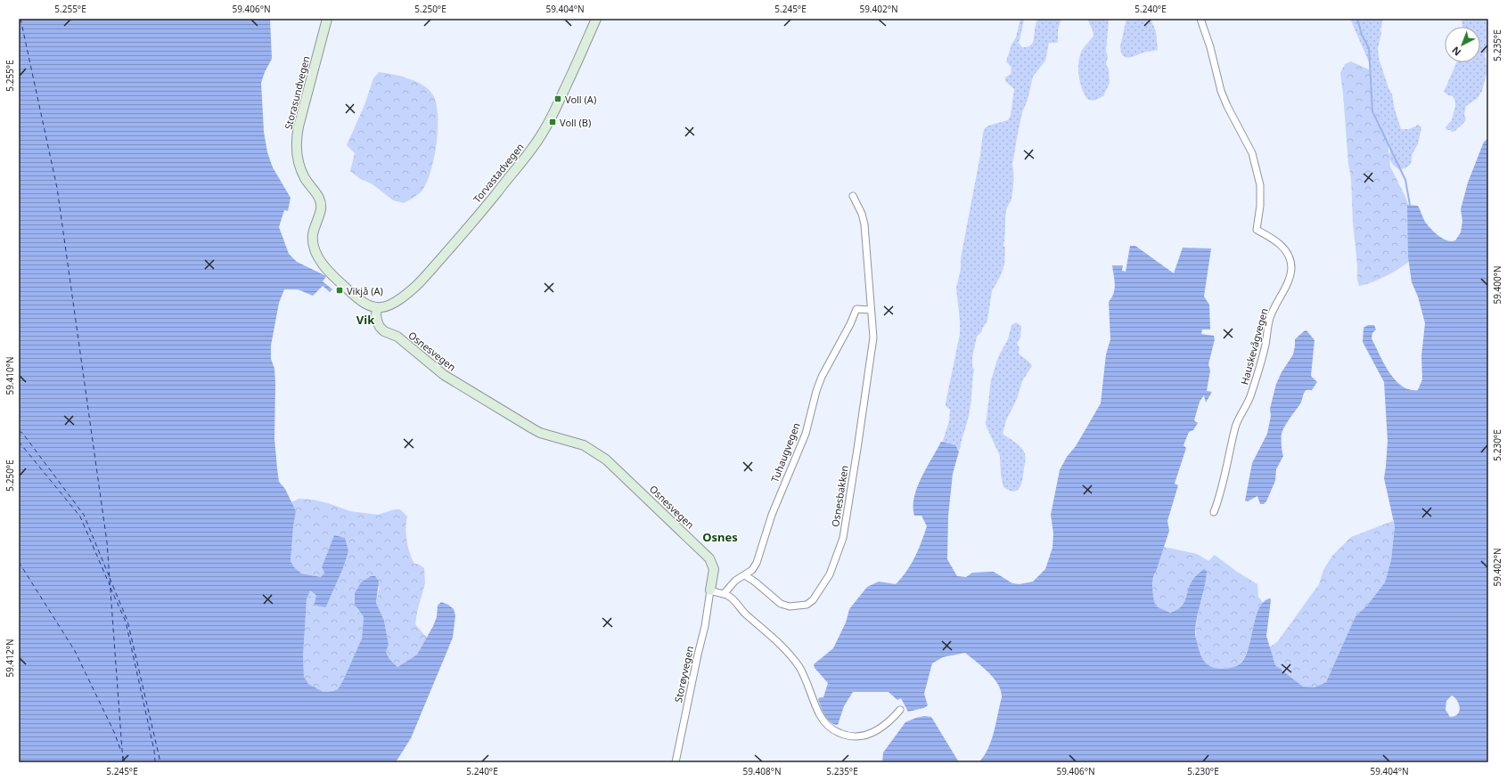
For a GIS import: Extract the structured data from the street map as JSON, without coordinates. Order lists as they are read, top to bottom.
{
  "streets": {
    "main road": ["Storasundvegen", "Torvastadvegen", "Osnesvegen"],
    "street": [
      "Hauskevågvegen",
      "Tuhaugvegen",
      "Osnesbakken",
      "Storøyvegen"
    ]
  },
  "crossings": [
    ["Storasundvegen", "Torvastadvegen"],
    ["Storasundvegen", "Osnesvegen"],
    ["Torvastadvegen", "Osnesvegen"],
    ["Osnesvegen", "Storøyvegen"],
    ["Tuhaugvegen", "Osnesbakken"]
  ],
  "districts": ["Vik", "Osnes"],
  "places": {
    "transit": ["Voll (A)", "Voll (B)", "Vikjå (A)"]
  },
  "north": "bottom left",
  "coordinates": [
    "5.255°E",
    "59.406°N",
    "5.250°E",
    "59.404°N",
    "5.245°E",
    "59.402°N",
    "5.240°E",
    "5.235°E",
    "59.400°N",
    "59.410°N",
    "5.230°E",
    "59.412°N",
    "59.408°N"
  ]
}
